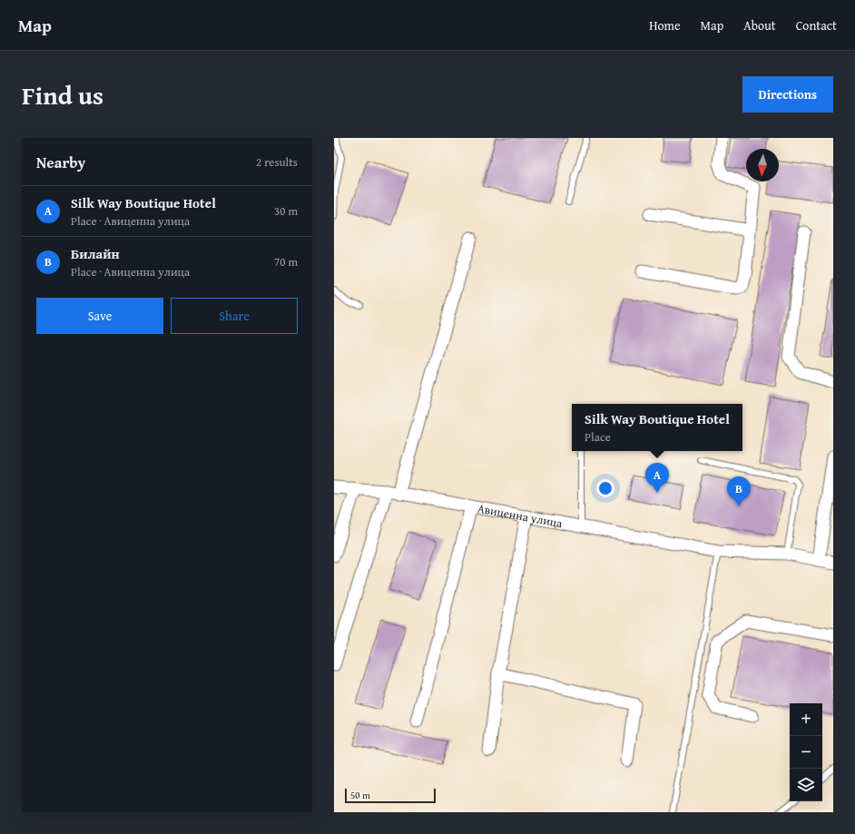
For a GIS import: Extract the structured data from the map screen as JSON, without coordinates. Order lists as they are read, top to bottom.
{
  "streets": {
    "street": ["Авиценна улица"]
  },
  "scale_bar": "50 m",
  "north": "bottom",
  "page": {
    "header": "Map",
    "nav": [
      "Home",
      "Map",
      "About",
      "Contact"
    ],
    "title": "Find us",
    "buttons": [
      "Directions",
      ["Save", "Share"]
    ],
    "heading": ["Nearby", "2 results"],
    "list": [
      {
        "mark": "A",
        "name": "Silk Way Boutique Hotel",
        "note": "Place · Авиценна улица",
        "value": "30 m"
      },
      {
        "mark": "B",
        "name": "Билайн",
        "note": "Place · Авиценна улица",
        "value": "70 m"
      }
    ],
    "popup": ["Silk Way Boutique Hotel", "Place"],
    "pins": ["A", "B"],
    "map_buttons": ["+", "−"],
    "scale": "50 m"
  }
}
